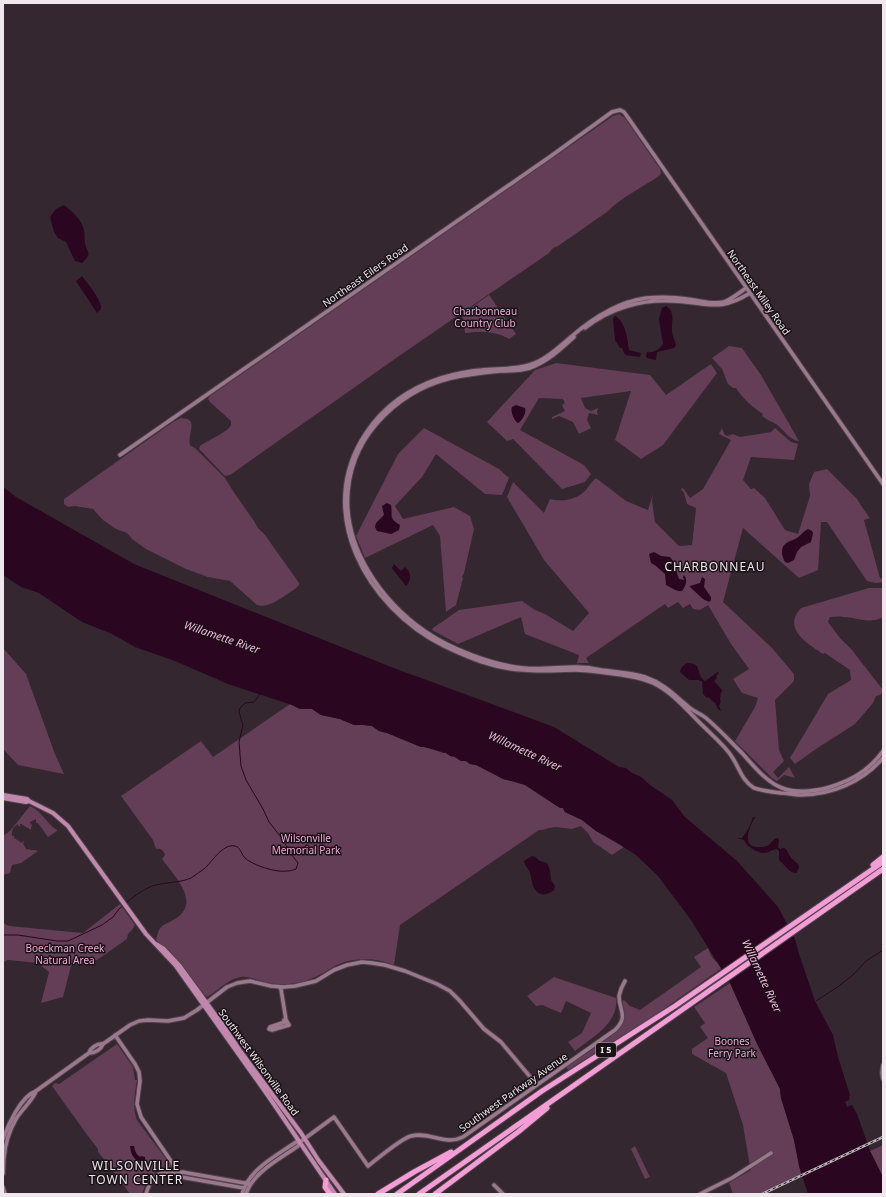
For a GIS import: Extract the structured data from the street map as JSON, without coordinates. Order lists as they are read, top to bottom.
{
  "streets": {
    "highway": ["I 5"],
    "main road": ["Southwest Wilsonville Road"],
    "street": ["Northeast Eilers Road", "Northeast Miley Road", "Southwest Parkway Avenue"]
  },
  "crossings": [
    ["Northeast Eilers Road", "Northeast Miley Road"],
    ["Southwest Wilsonville Road", "Southwest Parkway Avenue"]
  ],
  "districts": ["CHARBONNEAU", "WILSONVILLE TOWN CENTER"],
  "water": ["Willamette River"],
  "parks": [
    "Charbonneau Country Club",
    "Wilsonville Memorial Park",
    "Boeckman Creek Natural Area",
    "Boones Ferry Park"
  ]
}
